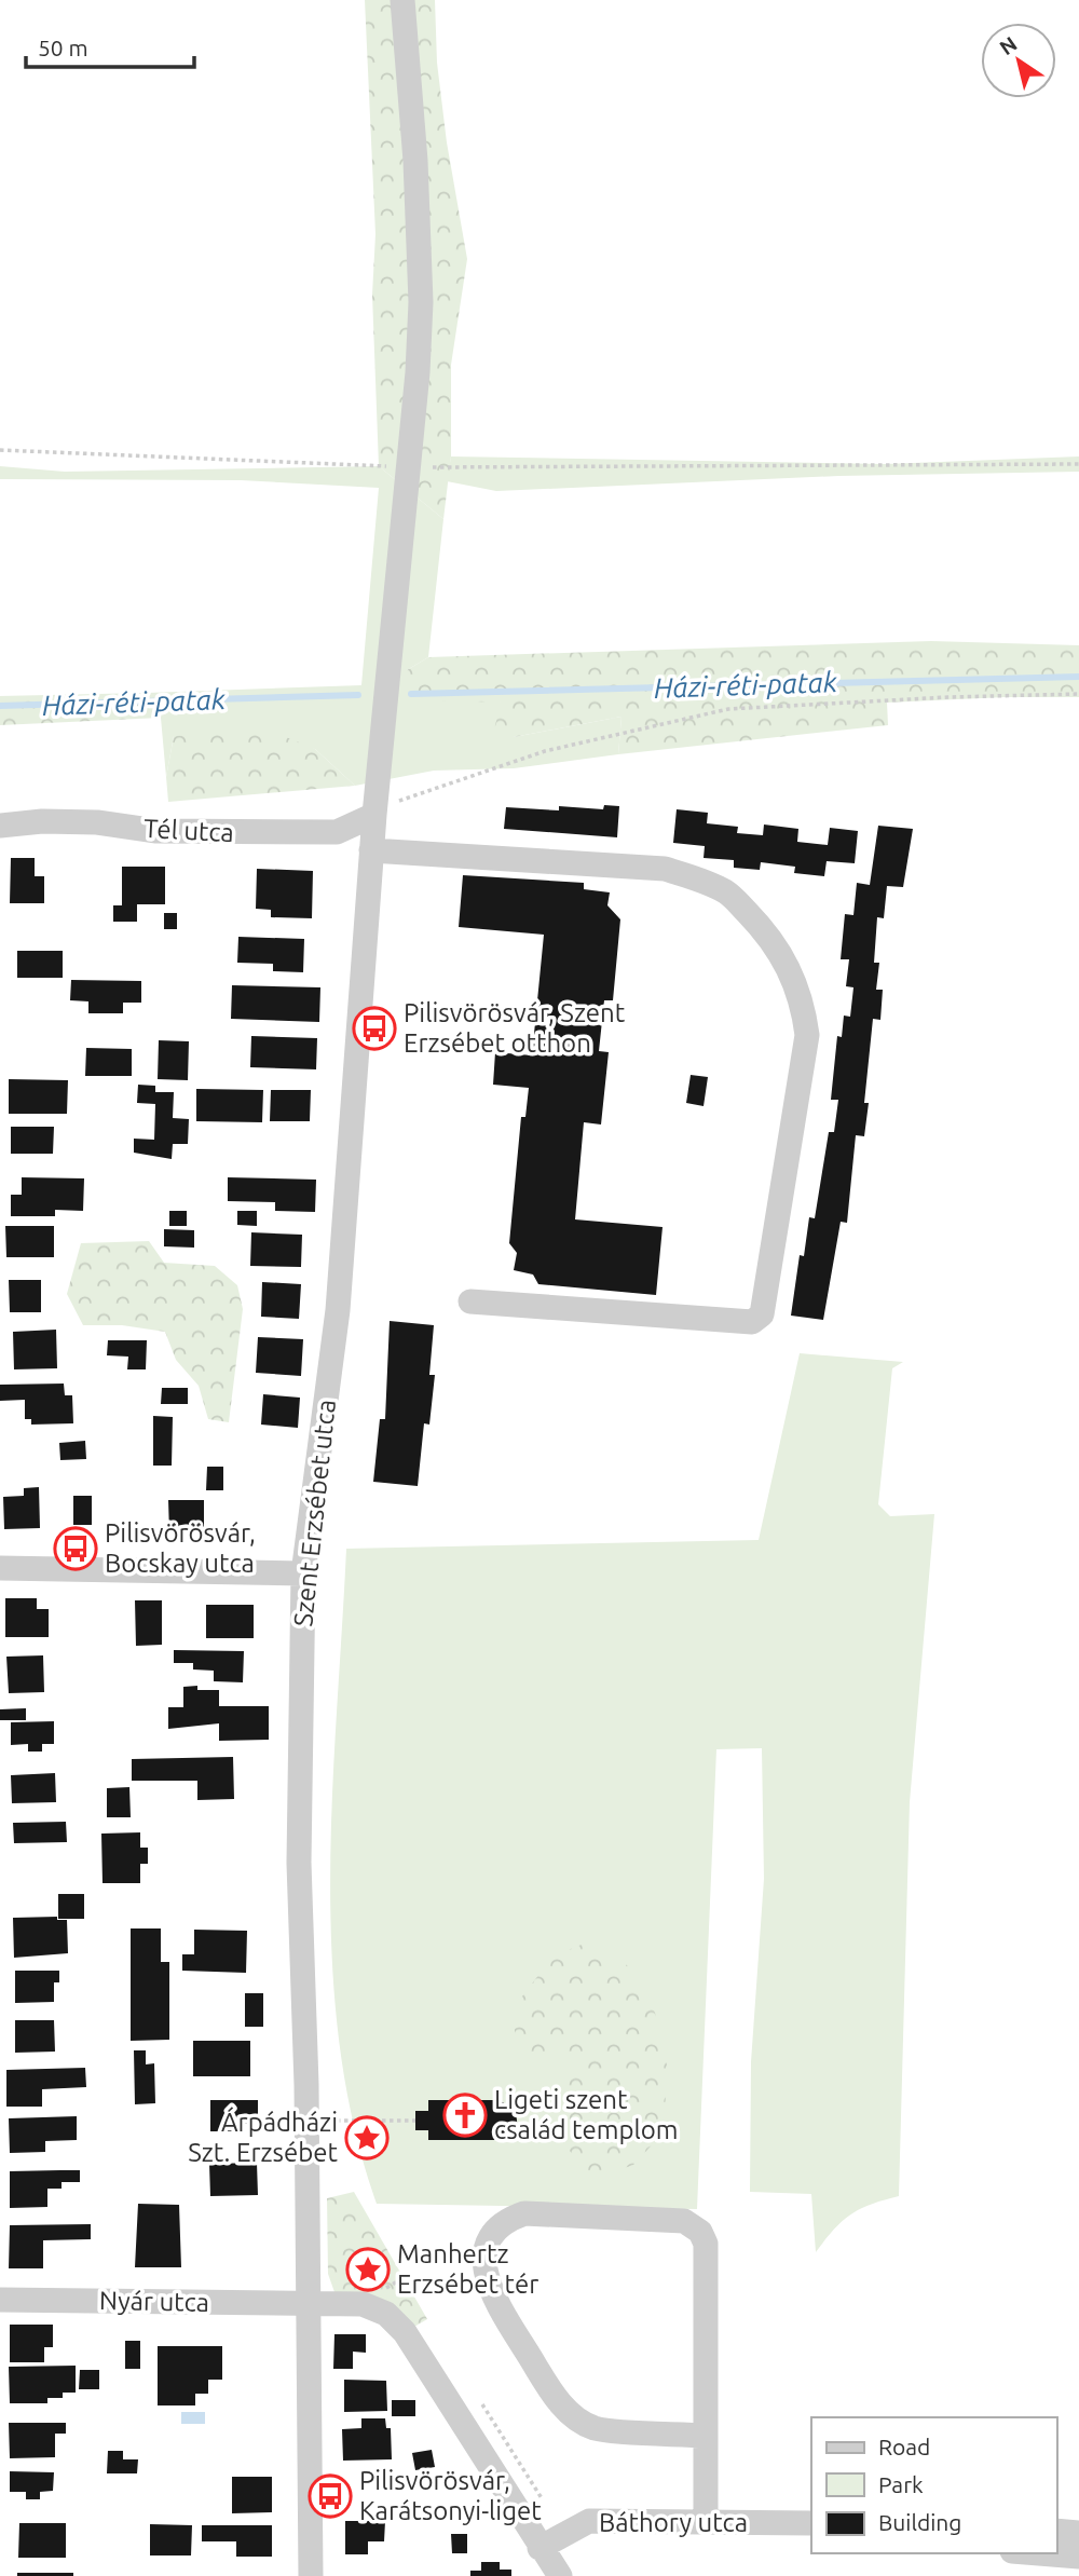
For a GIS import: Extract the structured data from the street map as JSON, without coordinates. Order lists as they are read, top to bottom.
{
  "streets": {
    "street": [
      "Tél utca",
      "Szent Erzsébet utca",
      "Nyár utca",
      "Báthory utca"
    ]
  },
  "crossings": [
    ["Tél utca", "Szent Erzsébet utca"],
    ["Szent Erzsébet utca", "Nyár utca"]
  ],
  "water": ["Házi-réti-patak"],
  "places": {
    "bus stop": ["Pilisvörösvár, Szent Erzsébet otthon", "Pilisvörösvár, Bocskay utca", "Pilisvörösvár, Karátsonyi-liget"],
    "church": ["Ligeti szent család templom"],
    "place": ["Árpádházi Szt. Erzsébet", "Manhertz Erzsébet tér"]
  },
  "legend": ["Road", "Park", "Building"],
  "scale_bar": "50 m",
  "north": "top left"
}
